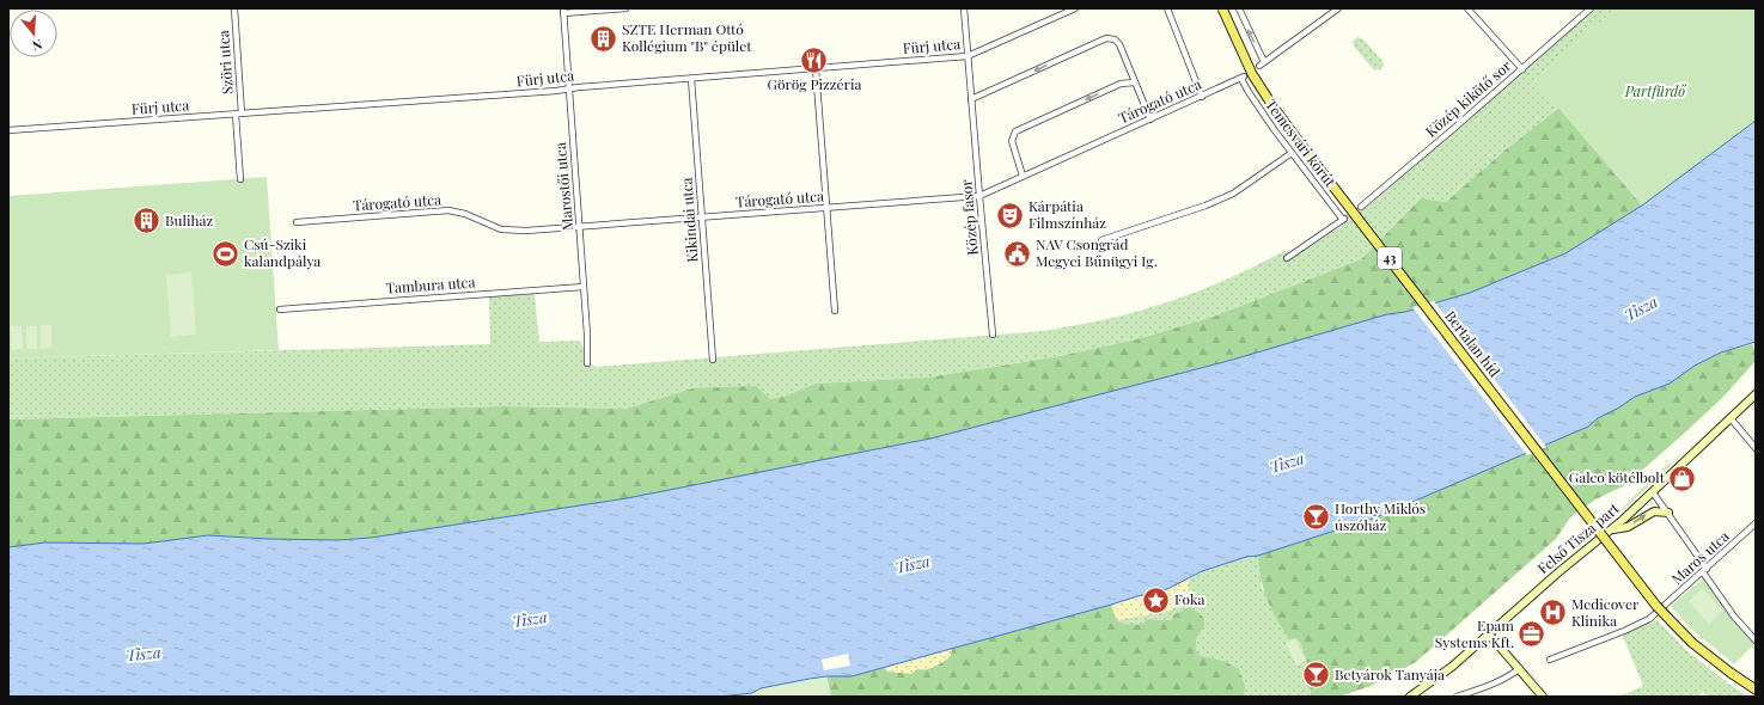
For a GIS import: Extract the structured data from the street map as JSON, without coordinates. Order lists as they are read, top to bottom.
{
  "streets": {
    "main road": ["43", "Bertalan híd"],
    "street": [
      "Fürj utca",
      "Szöri utca",
      "Közép kikötő sor",
      "Tárogató utca",
      "Temesvári körút",
      "Marostői utca",
      "Közép fasor",
      "Kikindai utca",
      "Tambura utca",
      "Felső Tisza part",
      "Maros utca"
    ]
  },
  "crossings": [
    ["Fürj utca", "Szöri utca"],
    ["Fürj utca", "Marostői utca"],
    ["Fürj utca", "Közép fasor"],
    ["Fürj utca", "Kikindai utca"],
    ["Tárogató utca", "Temesvári körút"],
    ["Tárogató utca", "Marostői utca"],
    ["Tárogató utca", "Közép fasor"],
    ["Tárogató utca", "Kikindai utca"],
    ["Marostői utca", "Tambura utca"]
  ],
  "water": ["Tisza"],
  "parks": ["Partfürdő"],
  "places": {
    "building": ["SZTE Herman Ottó Kollégium \"B\" épület", "Buliház"],
    "restaurant": ["Görög Pizzéria"],
    "theatre": ["Kárpátia Filmszínház"],
    "sports": ["Csú-Sziki kalandpálya"],
    "public building": ["NAV Csongrád Megyei Bűnügyi Ig."],
    "shop": ["Galco kötélbolt"],
    "bar": ["Horthy Miklós úszóház", "Betyárok Tanyája"],
    "place": ["Foka"],
    "hospital": ["Medicover Klinika"],
    "office": ["Epam Systems Kft."]
  },
  "north": "bottom"
}
